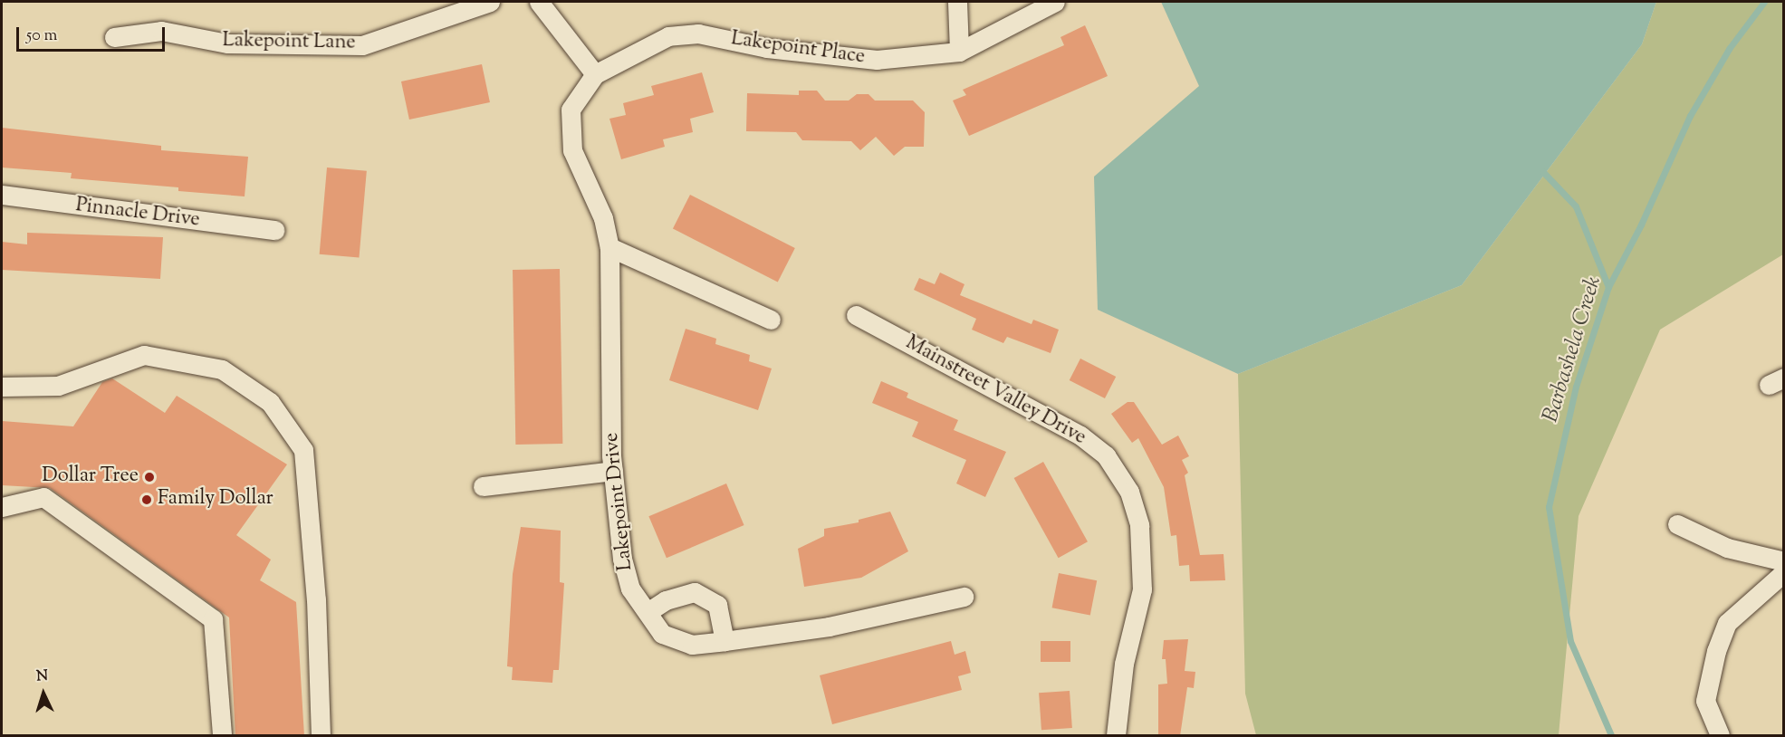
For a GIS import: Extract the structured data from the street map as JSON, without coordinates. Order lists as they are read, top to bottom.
{
  "streets": {
    "street": [
      "Lakepoint Lane",
      "Lakepoint Place",
      "Pinnacle Drive",
      "Mainstreet Valley Drive",
      "Lakepoint Drive"
    ]
  },
  "crossings": [
    ["Lakepoint Place", "Lakepoint Drive"]
  ],
  "water": ["Barbashela Creek"],
  "places": ["Dollar Tree", "Family Dollar"],
  "scale_bar": "50 m",
  "north": "top"
}
